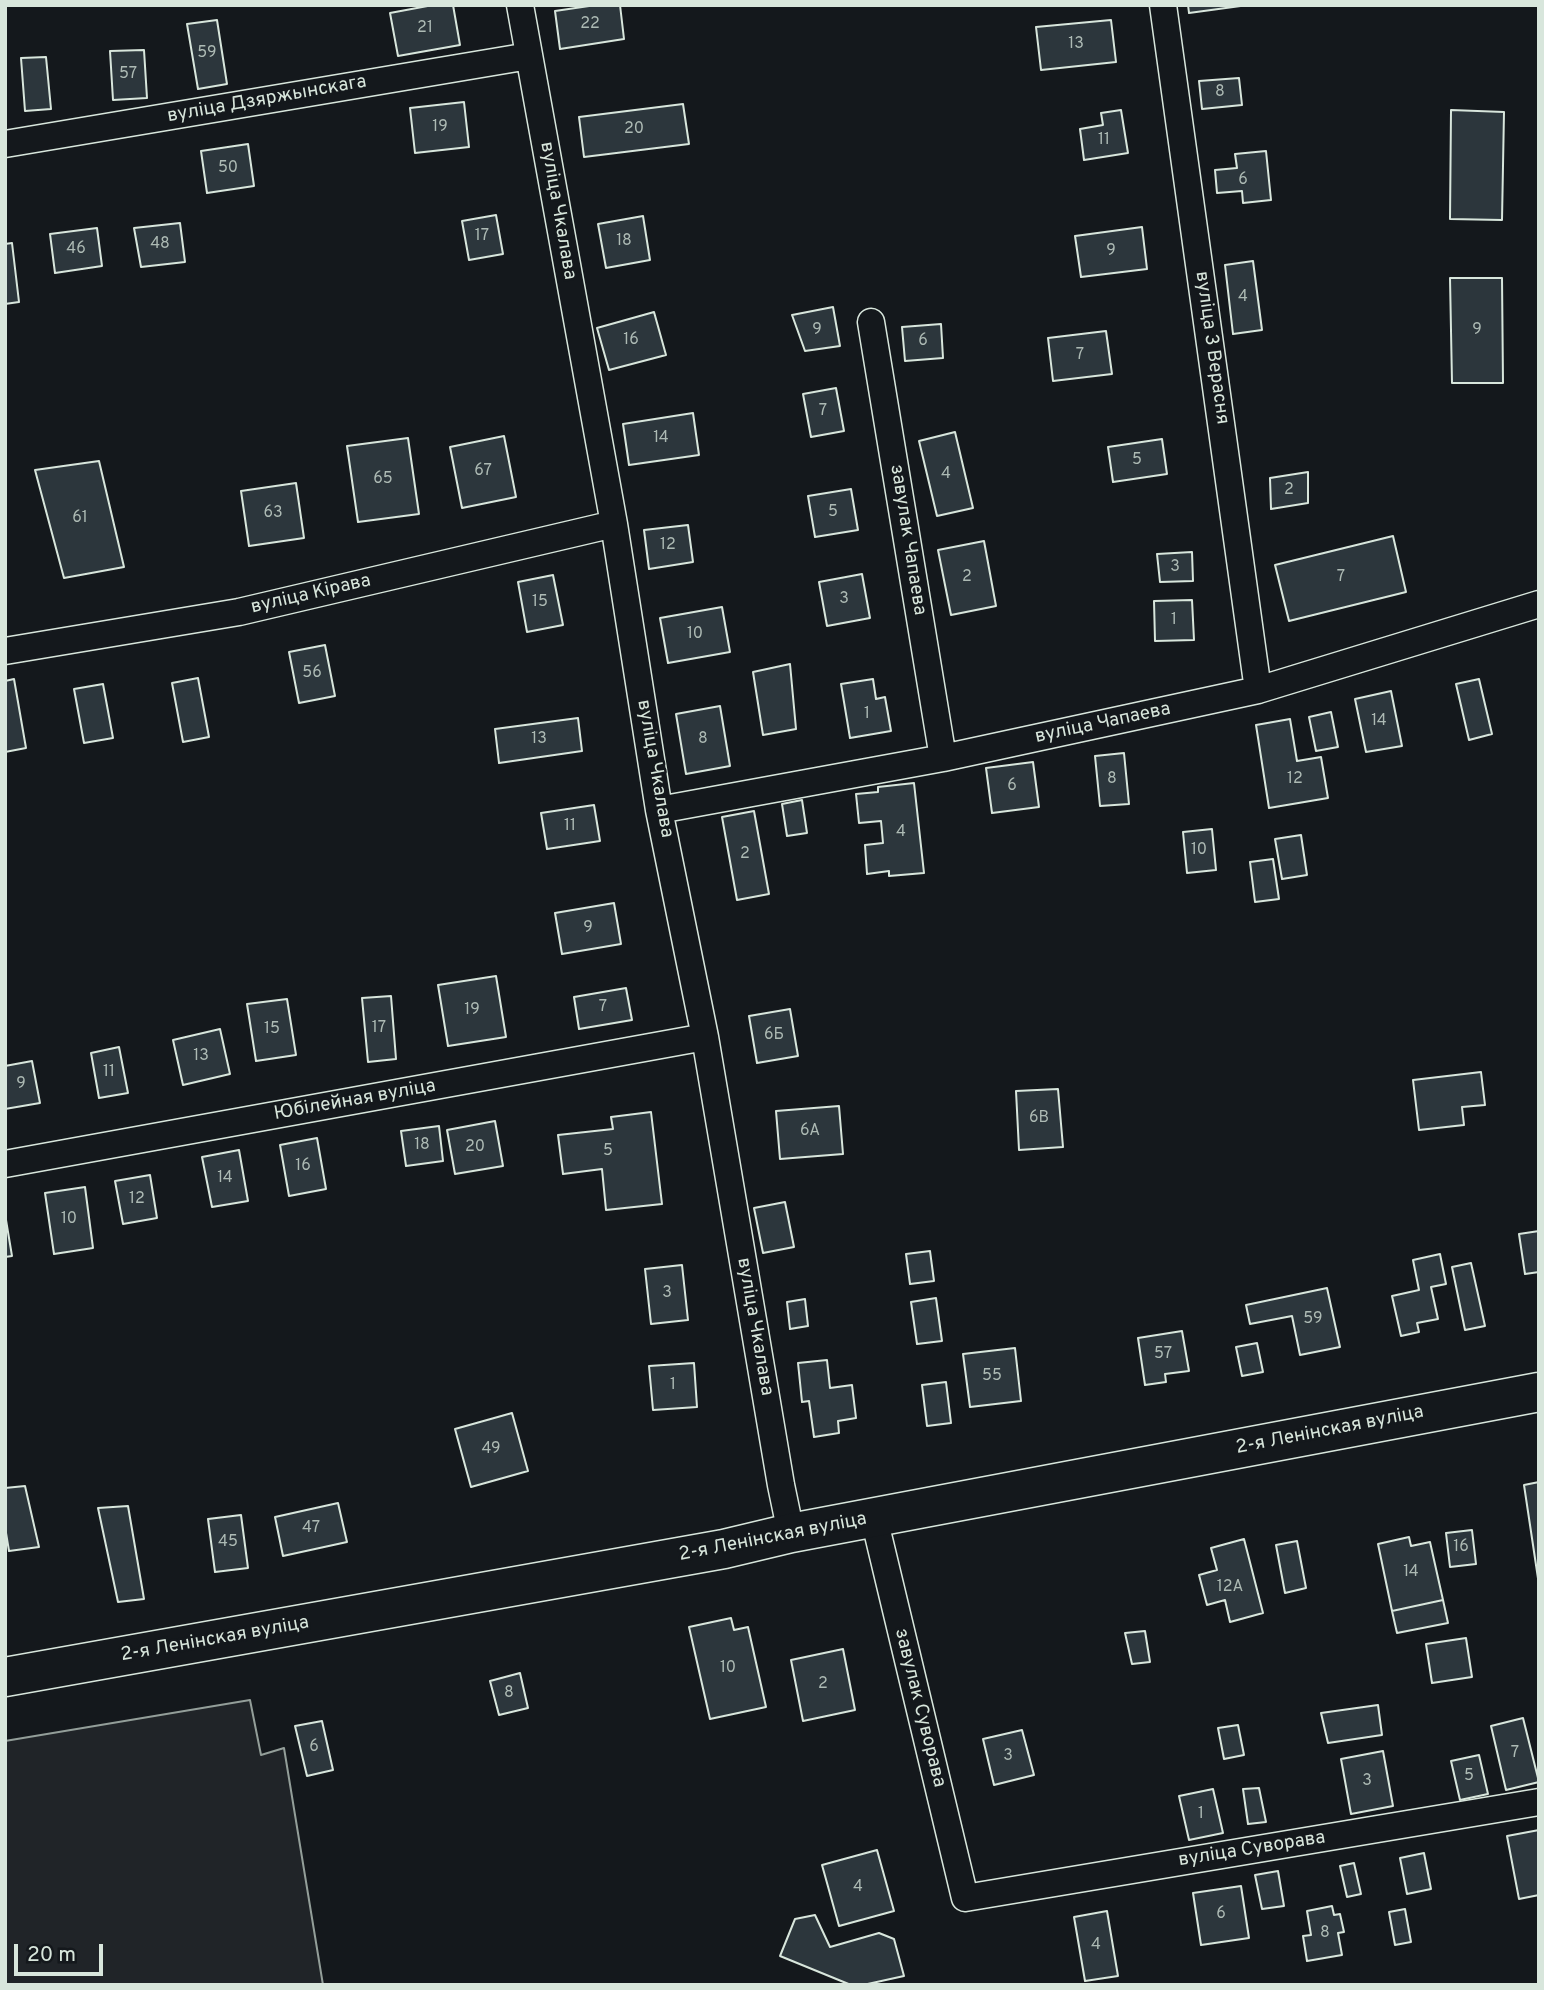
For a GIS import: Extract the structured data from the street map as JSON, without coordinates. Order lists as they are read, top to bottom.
{
  "streets": {
    "main road": ["2-я Ленінская вуліца"],
    "street": [
      "вуліца Дзяржынскага",
      "вуліца Чкалава",
      "вуліца 3 Верасня",
      "завулак Чапаева",
      "вуліца Кірава",
      "вуліца Чапаева",
      "Юбілейная вуліца",
      "завулак Суворава",
      "вуліца Суворава"
    ]
  },
  "crossings": [
    ["вуліца Дзяржынскага", "вуліца Чкалава"],
    ["вуліца Чкалава", "вуліца Кірава"],
    ["вуліца Чкалава", "вуліца Чапаева"],
    ["вуліца Чкалава", "Юбілейная вуліца"],
    ["вуліца Чкалава", "2-я Ленінская вуліца"],
    ["вуліца 3 Верасня", "вуліца Чапаева"],
    ["завулак Чапаева", "вуліца Чапаева"],
    ["2-я Ленінская вуліца", "завулак Суворава"],
    ["завулак Суворава", "вуліца Суворава"]
  ],
  "house_numbers": [
    "22",
    "21",
    "13",
    "59",
    "57",
    "8",
    "19",
    "20",
    "11",
    "50",
    "6",
    "17",
    "18",
    "48",
    "46",
    "9",
    "4",
    "9",
    "9",
    "16",
    "6",
    "7",
    "7",
    "14",
    "5",
    "67",
    "4",
    "65",
    "2",
    "5",
    "63",
    "61",
    "12",
    "3",
    "2",
    "7",
    "3",
    "15",
    "1",
    "10",
    "56",
    "1",
    "14",
    "13",
    "8",
    "8",
    "12",
    "6",
    "11",
    "4",
    "10",
    "2",
    "9",
    "7",
    "19",
    "17",
    "15",
    "6Б",
    "13",
    "11",
    "9",
    "6В",
    "6А",
    "18",
    "20",
    "5",
    "16",
    "14",
    "12",
    "10",
    "3",
    "59",
    "57",
    "55",
    "1",
    "49",
    "47",
    "45",
    "16",
    "14",
    "12А",
    "10",
    "2",
    "8",
    "6",
    "7",
    "3",
    "5",
    "3",
    "1",
    "4",
    "6",
    "8",
    "4"
  ],
  "scale_bar": "20 m"
}
